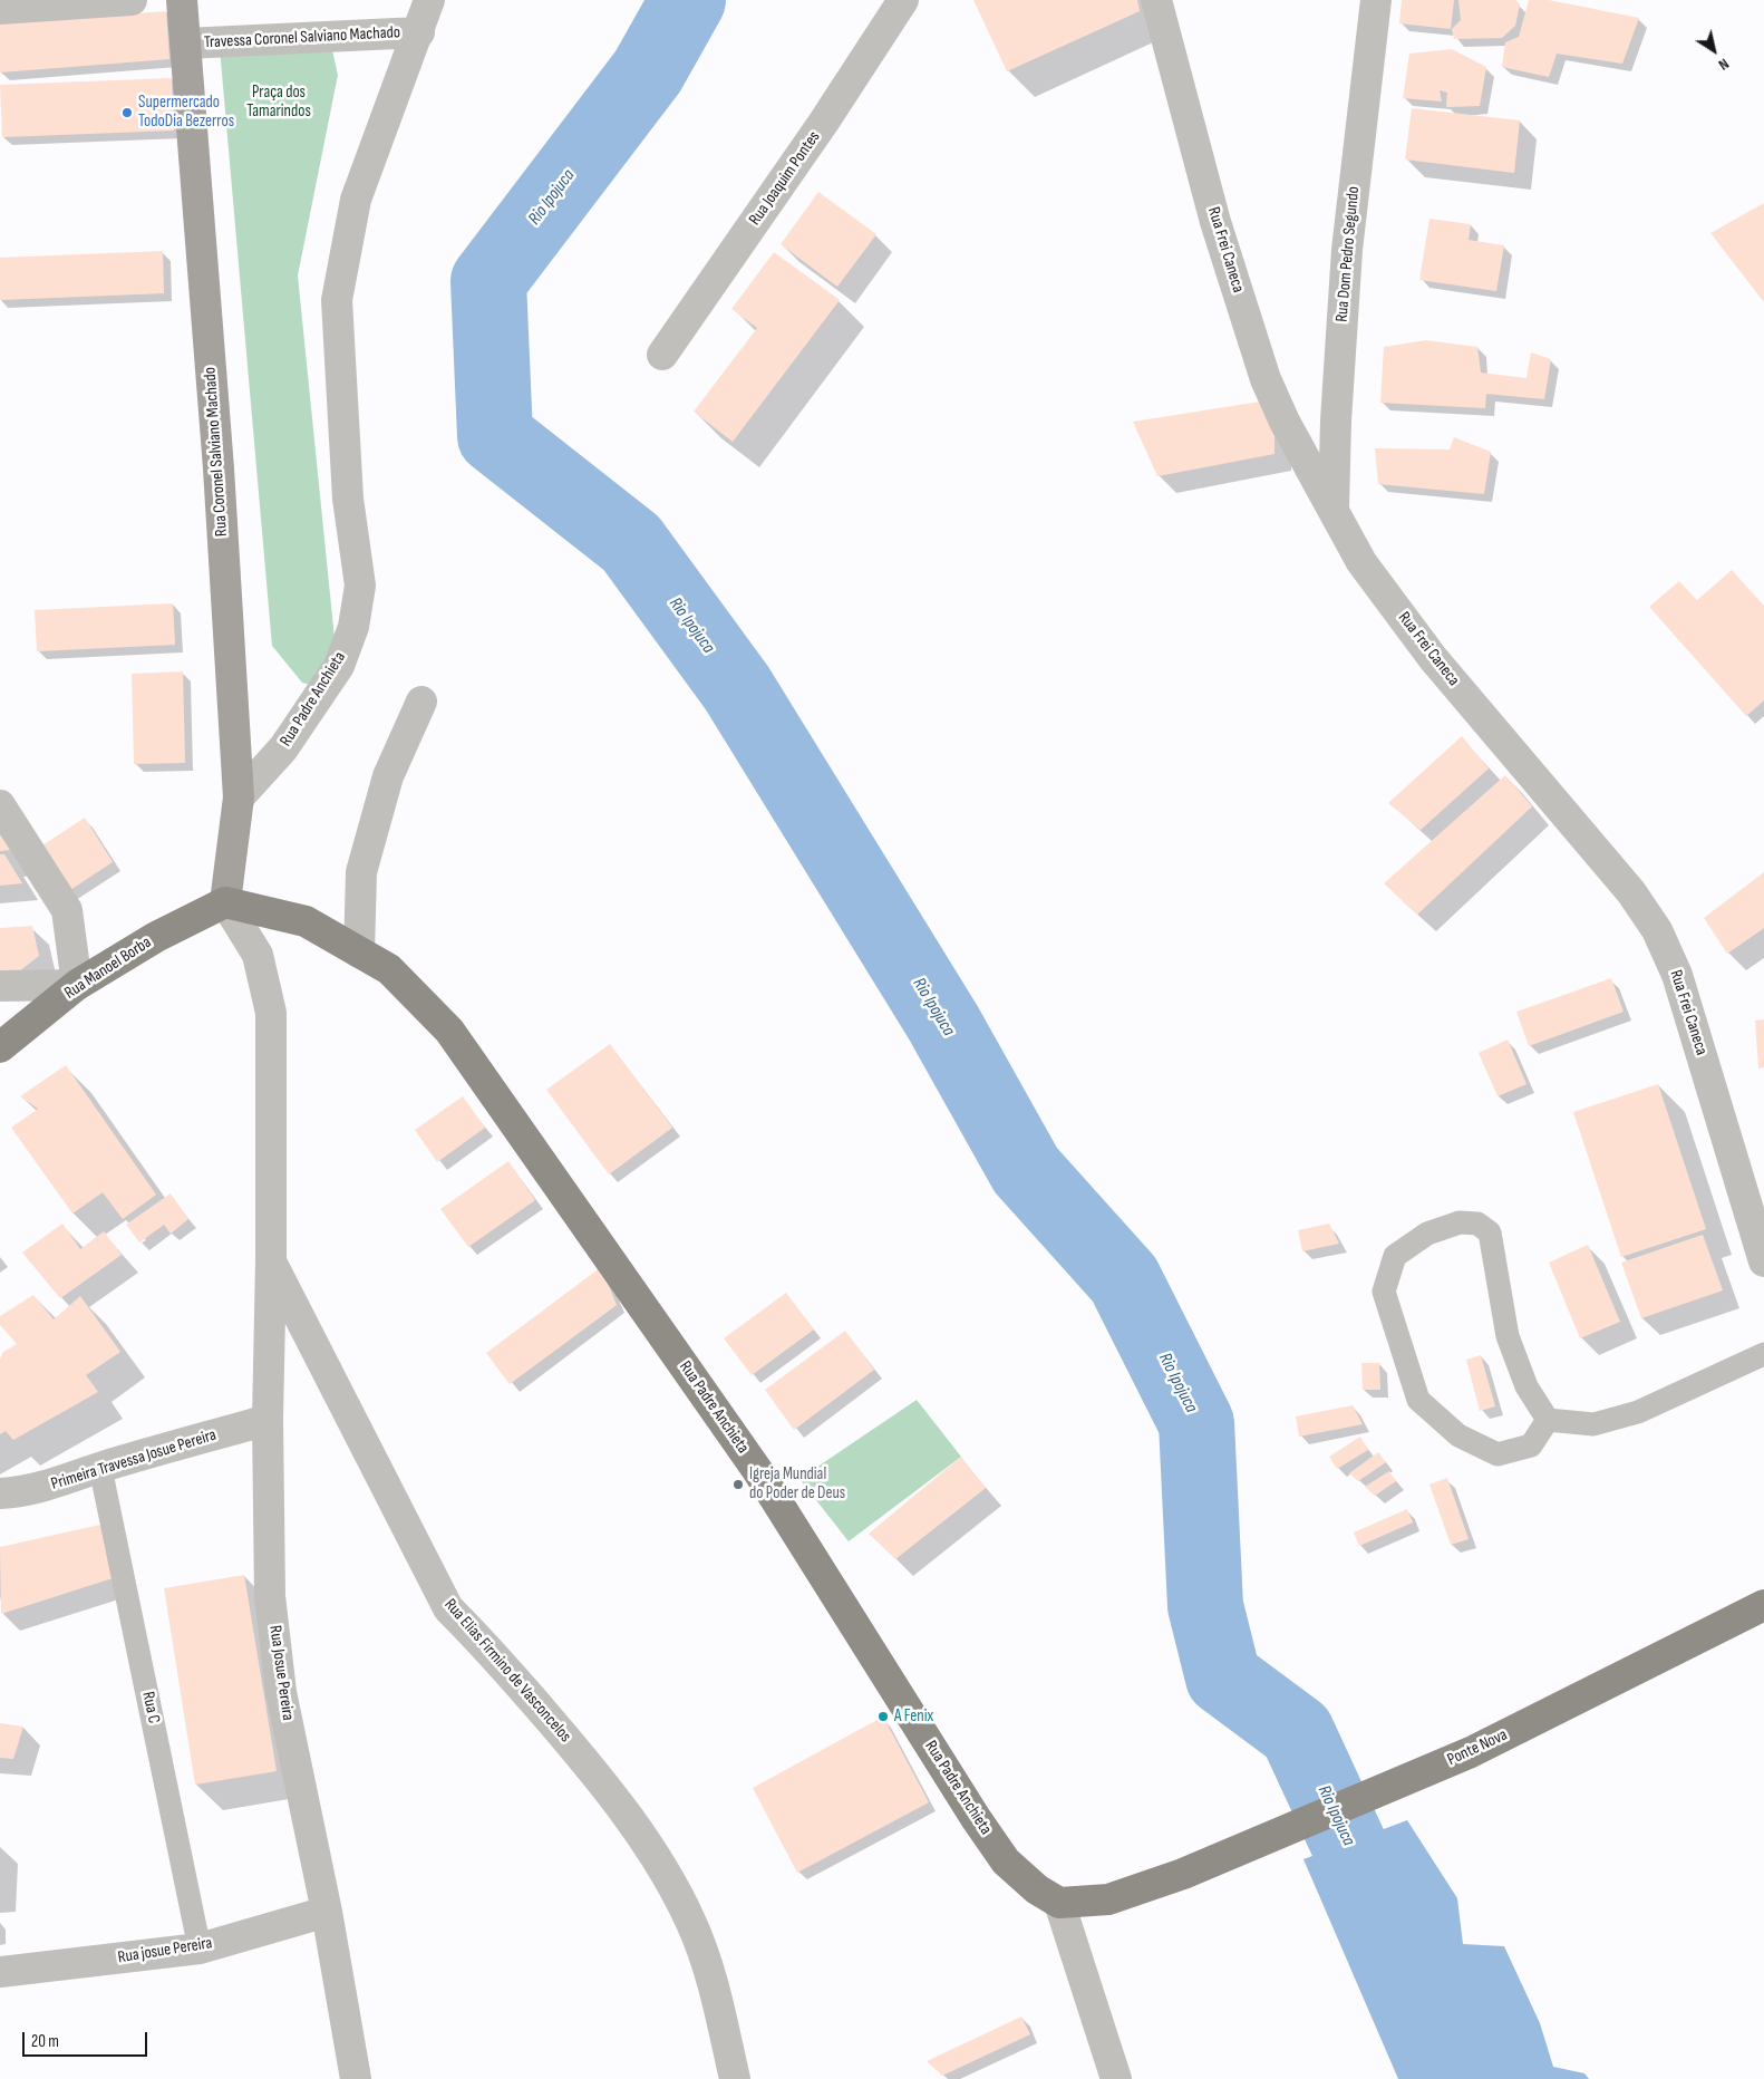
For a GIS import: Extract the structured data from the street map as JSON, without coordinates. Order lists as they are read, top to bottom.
{
  "streets": {
    "main road": [
      "Rua Coronel Salviano Machado",
      "Rua Padre Anchieta",
      "Rua Manoel Borba",
      "Ponte Nova"
    ],
    "street": [
      "Travessa Coronel Salviano Machado",
      "Rua Joaquim Pontes",
      "Rua Frei Caneca",
      "Rua Dom Pedro Segundo",
      "Primeira Travessa Josue Pereira",
      "Rua Elias Firmino de Vasconcelos",
      "Rua Josue Pereira",
      "Rua josue Pereira"
    ],
    "lane": ["Rua C"]
  },
  "crossings": [
    ["Travessa Coronel Salviano Machado", "Rua Coronel Salviano Machado"],
    ["Travessa Coronel Salviano Machado", "Rua Padre Anchieta"],
    ["Rua Frei Caneca", "Rua Dom Pedro Segundo"],
    ["Rua Coronel Salviano Machado", "Rua Padre Anchieta"],
    ["Rua Coronel Salviano Machado", "Rua Manoel Borba"],
    ["Rua Coronel Salviano Machado", "Rua Josue Pereira"],
    ["Rua Padre Anchieta", "Rua Manoel Borba"],
    ["Rua Padre Anchieta", "Rua Josue Pereira"],
    ["Rua Padre Anchieta", "Ponte Nova"],
    ["Rua Manoel Borba", "Rua Josue Pereira"],
    ["Primeira Travessa Josue Pereira", "Rua Josue Pereira"],
    ["Primeira Travessa Josue Pereira", "Rua C"],
    ["Rua Elias Firmino de Vasconcelos", "Rua Josue Pereira"],
    ["Rua Josue Pereira", "Rua josue Pereira"],
    ["Rua C", "Rua josue Pereira"]
  ],
  "water": ["Rio Ipojuca"],
  "parks": ["Praça dos Tamarindos"],
  "places": ["Supermercado TodoDia Bezerros", "Igreja Mundial do Poder de Deus", "A Fenix"],
  "scale_bar": "20 m",
  "north": "bottom right"
}
